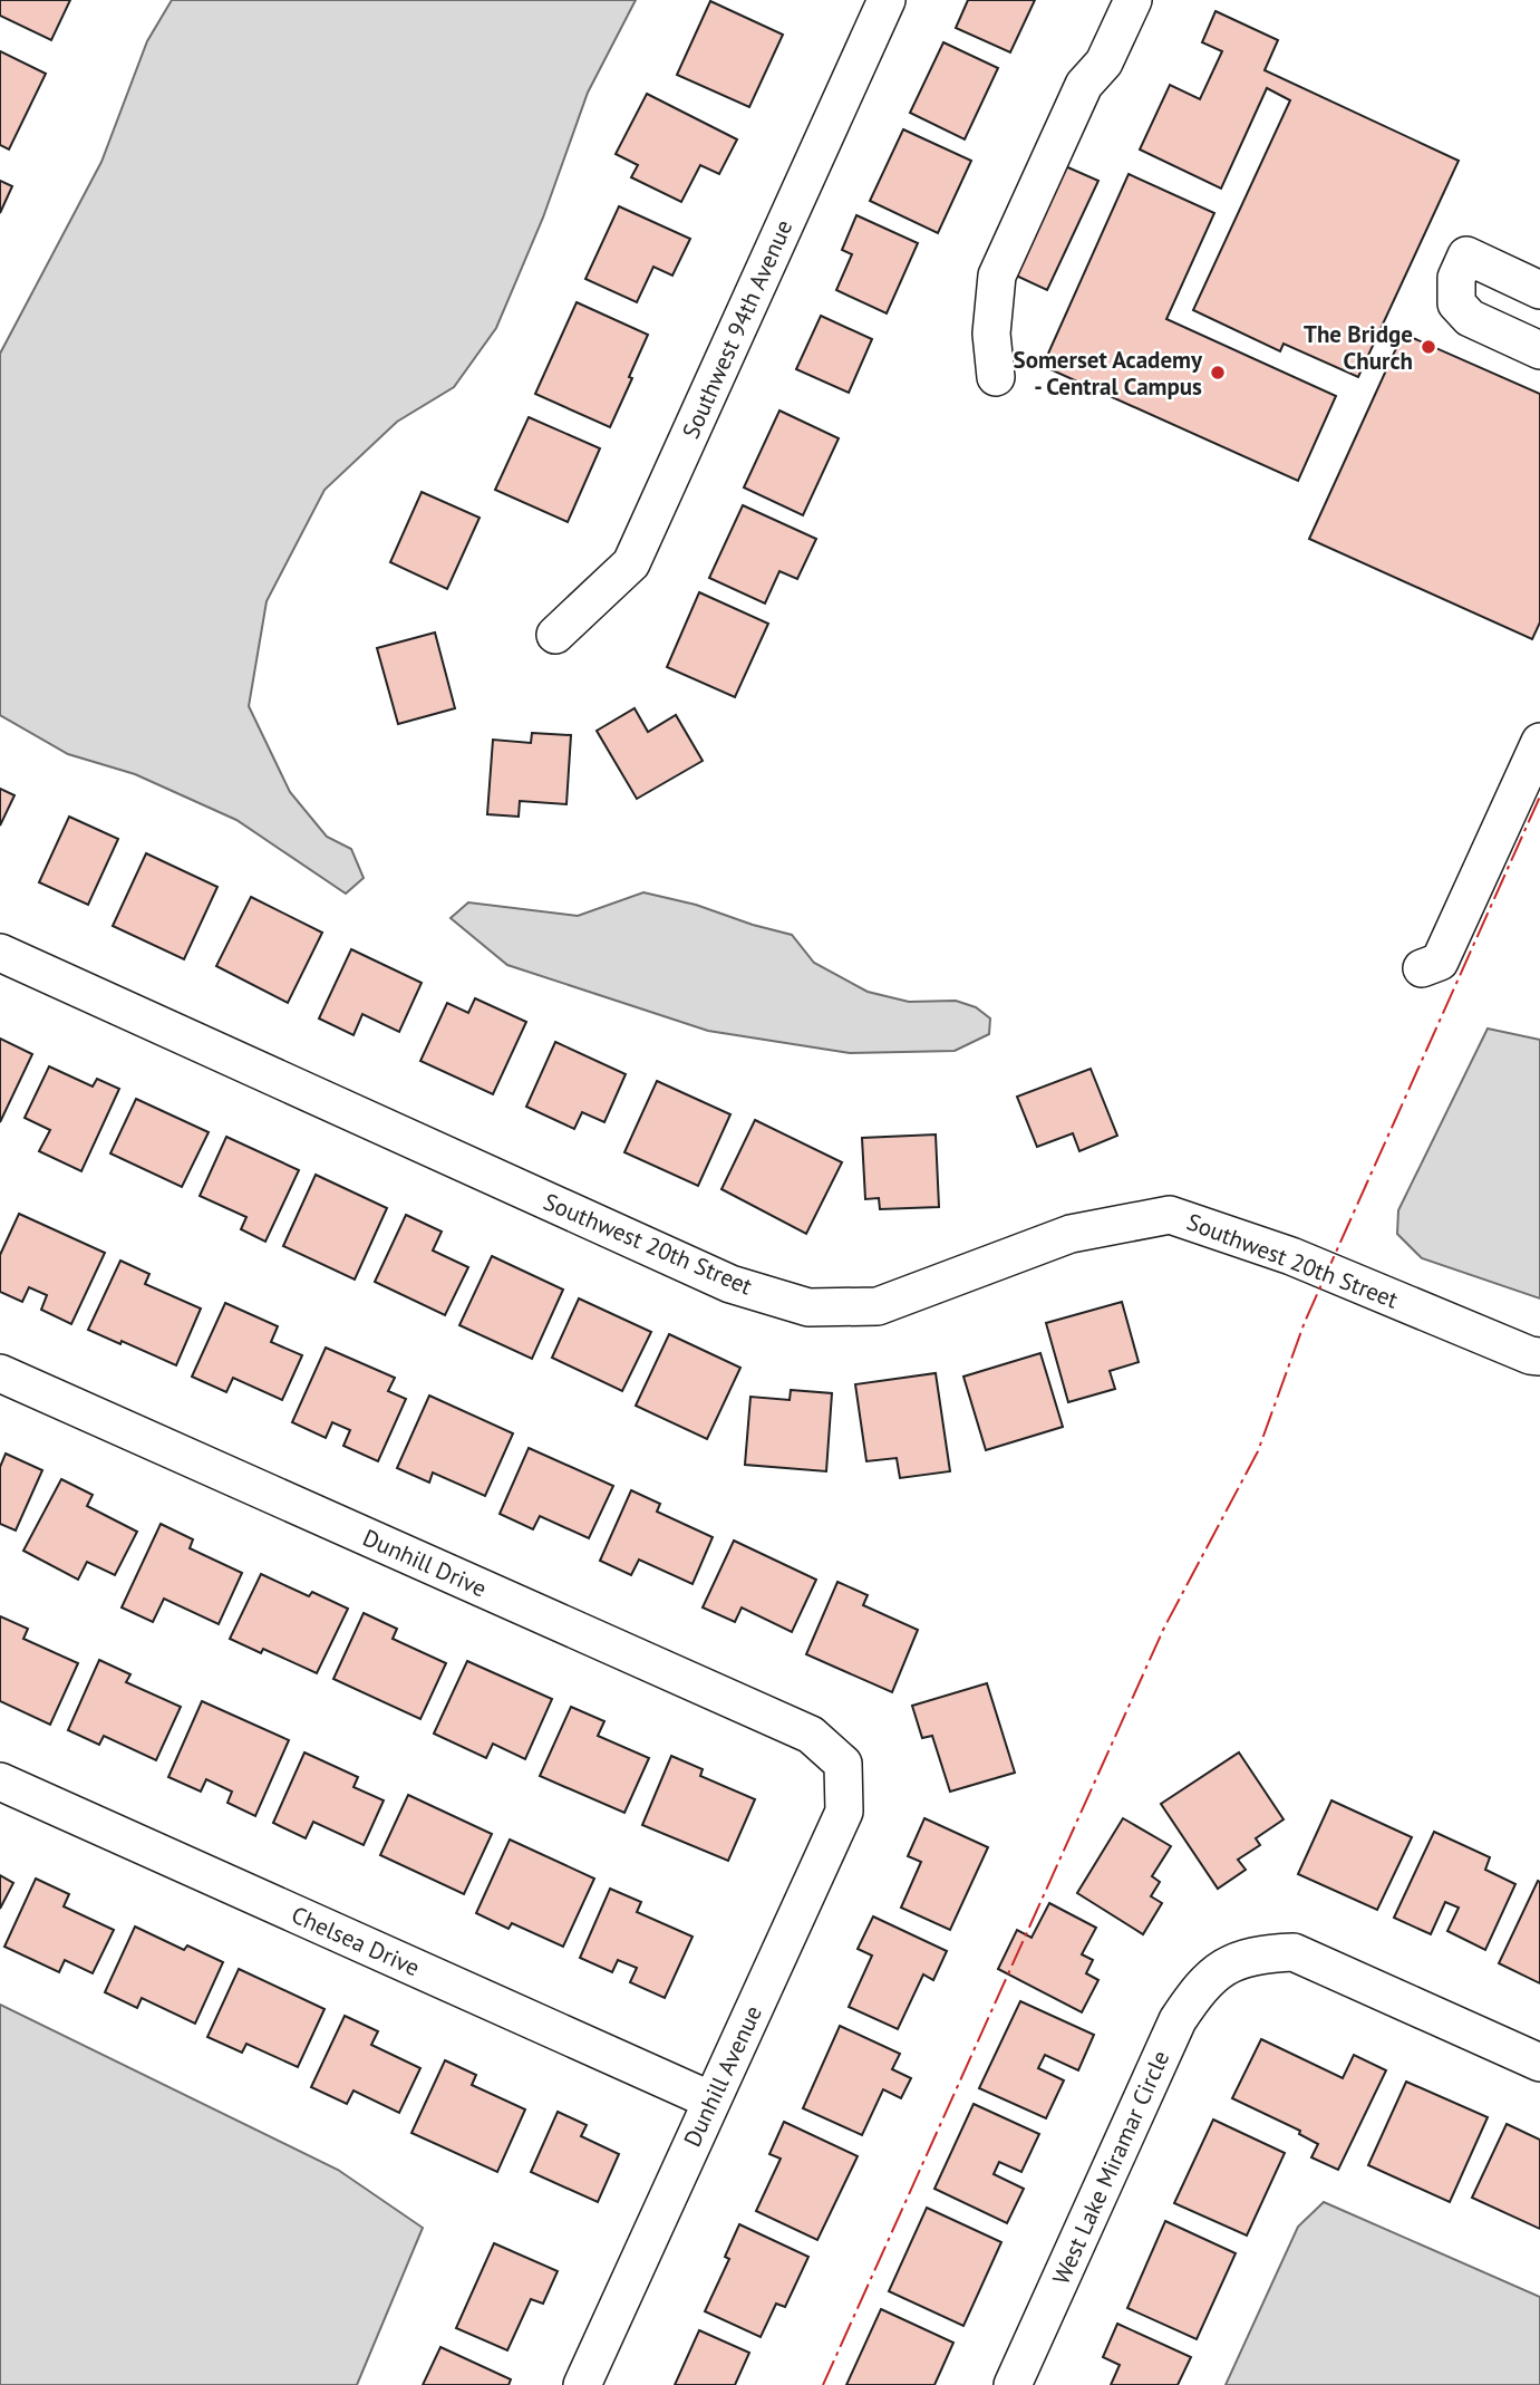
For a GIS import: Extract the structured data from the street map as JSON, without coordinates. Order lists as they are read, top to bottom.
{
  "streets": {
    "street": [
      "Southwest 94th Avenue",
      "Southwest 20th Street",
      "Dunhill Drive",
      "Chelsea Drive",
      "Dunhill Avenue",
      "West Lake Miramar Circle"
    ]
  },
  "crossings": [
    ["Dunhill Drive", "Dunhill Avenue"],
    ["Chelsea Drive", "Dunhill Avenue"]
  ],
  "places": ["The Bridge Church", "Somerset Academy - Central Campus"]
}
